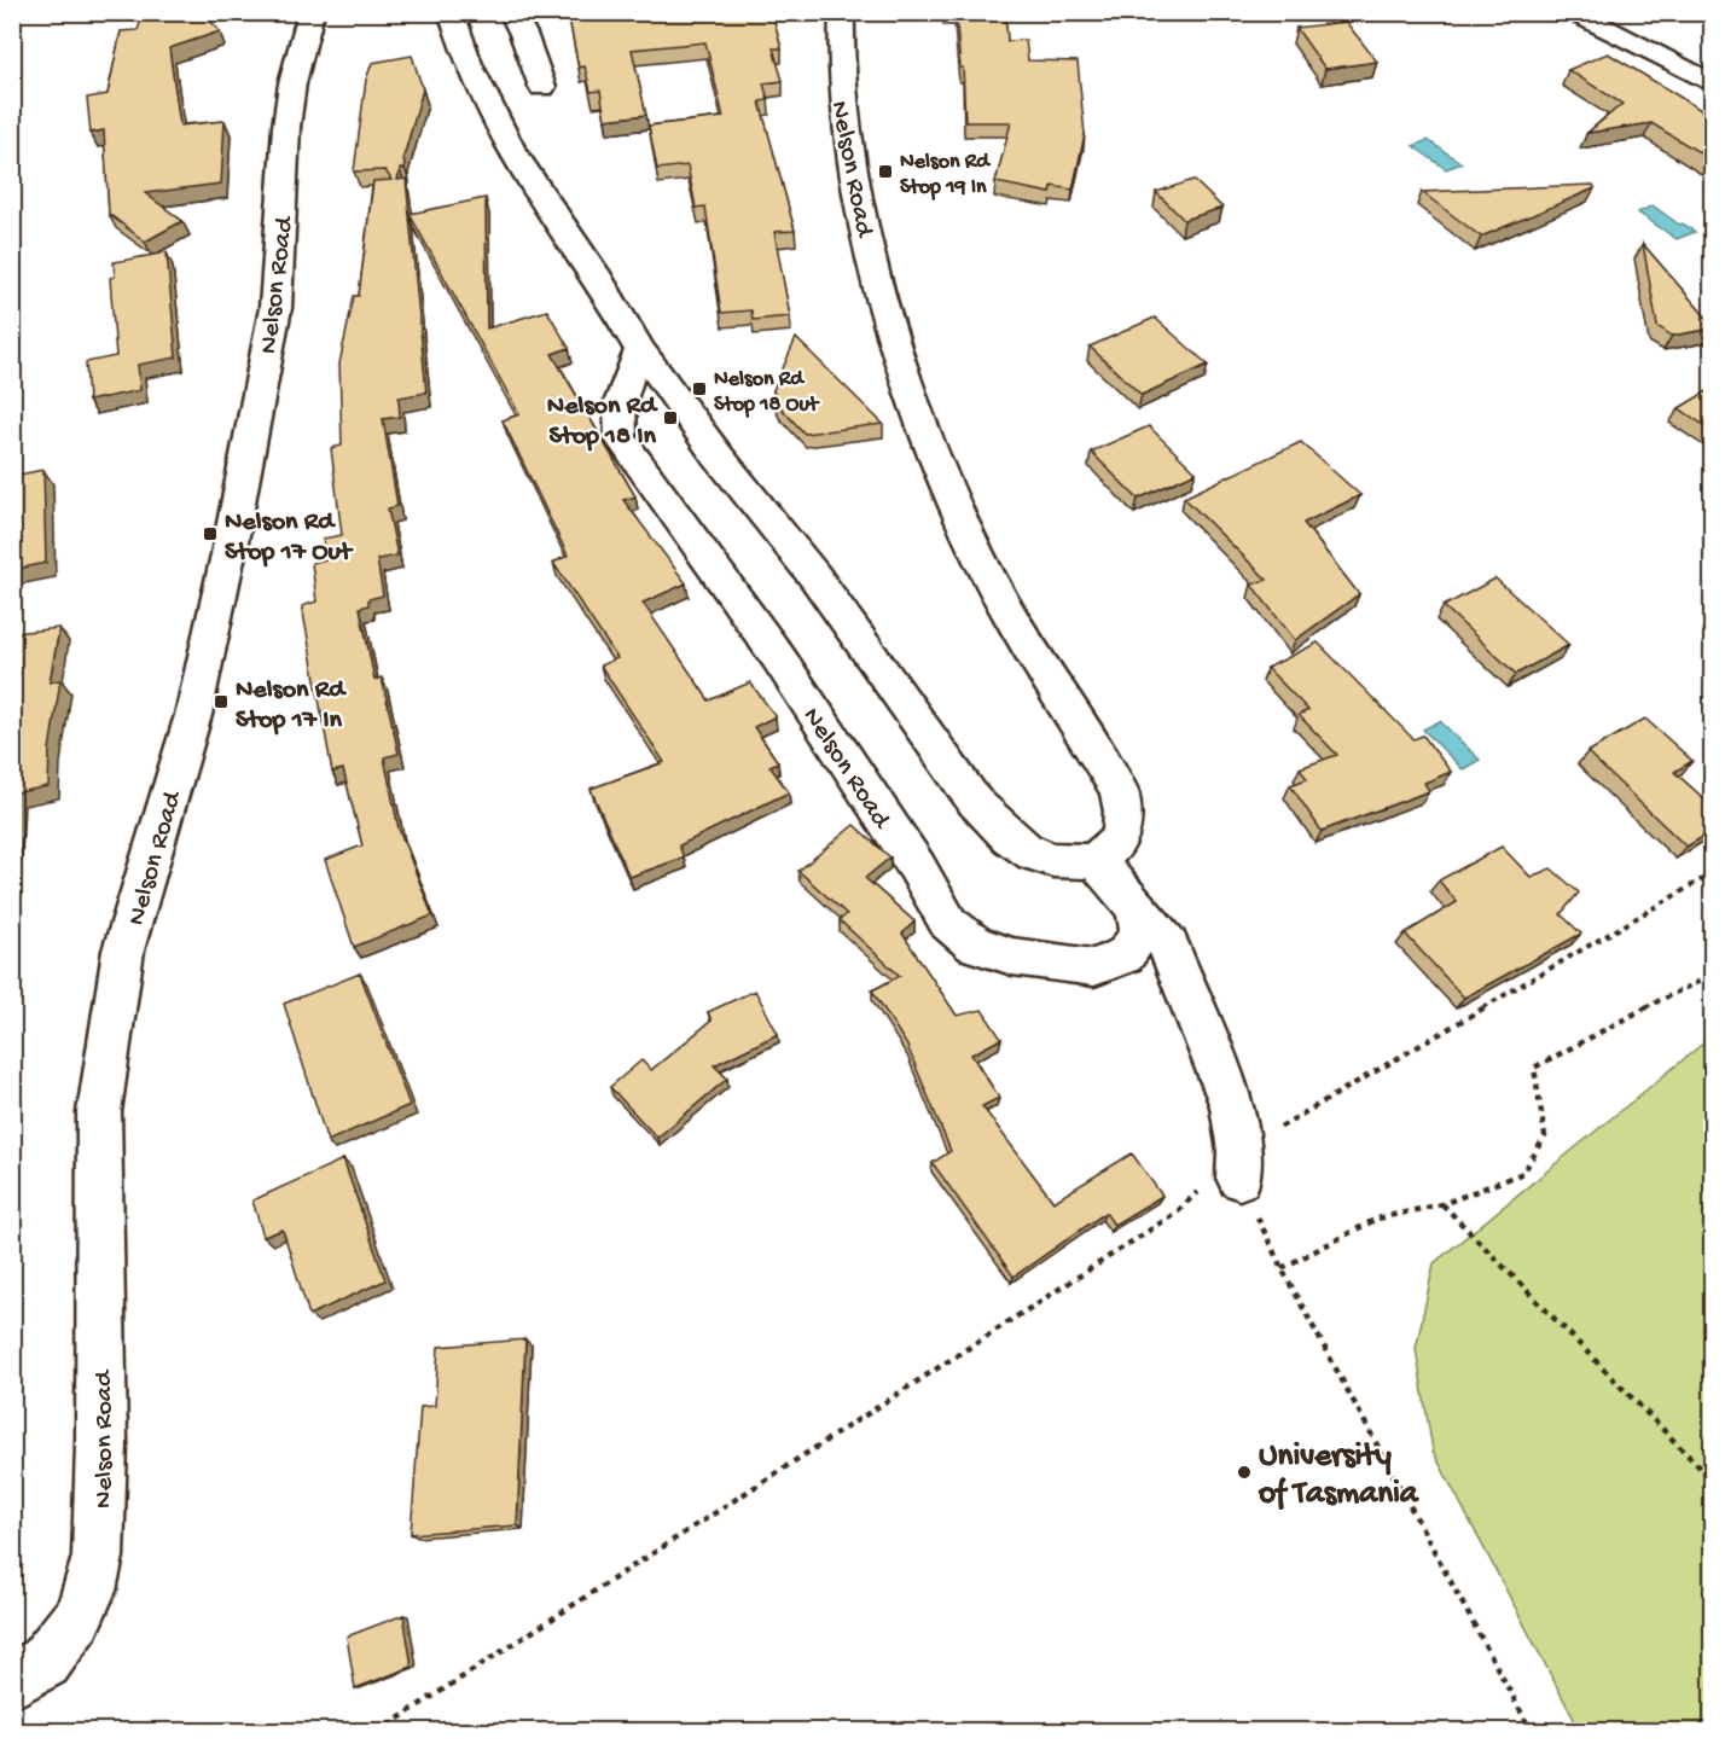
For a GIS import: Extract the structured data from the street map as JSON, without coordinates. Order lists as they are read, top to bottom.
{
  "streets": {
    "street": ["Nelson Road"]
  },
  "places": {
    "transit": [
      "Nelson Rd Stop 19 In",
      "Nelson Rd Stop 18 Out",
      "Nelson Rd Stop 18 In",
      "Nelson Rd Stop 17 Out",
      "Nelson Rd Stop 17 In"
    ],
    "other": ["University of Tasmania"]
  }
}
